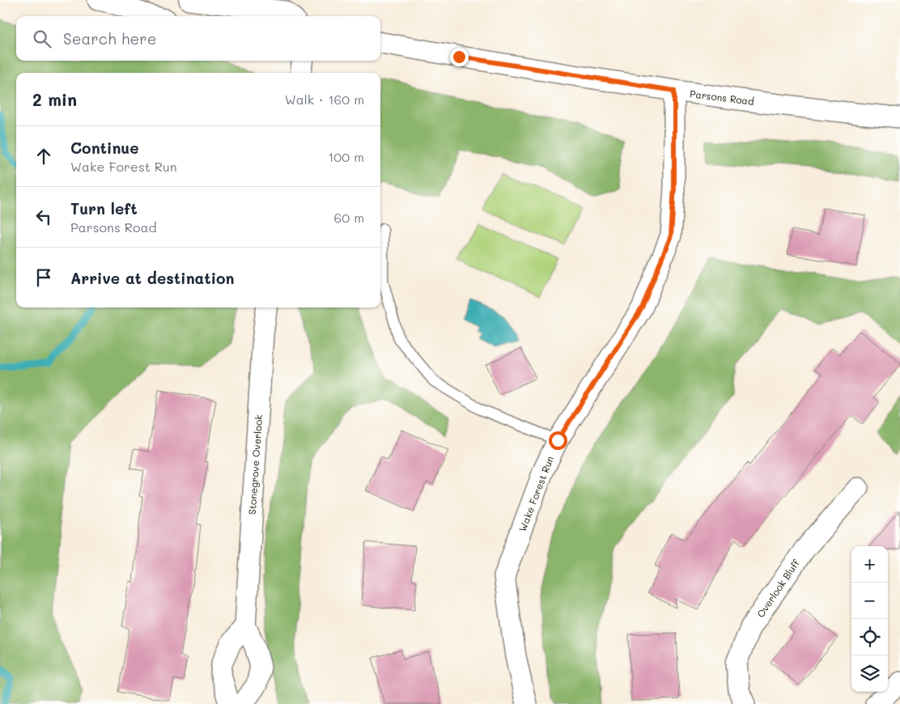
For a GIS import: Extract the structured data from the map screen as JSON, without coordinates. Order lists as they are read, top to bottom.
{
  "streets": {
    "street": [
      "Parsons Road",
      "Stonegrove Overlook",
      "Wake Forest Run",
      "Overlook Bluff"
    ]
  },
  "crossings": [
    ["Parsons Road", "Wake Forest Run"]
  ],
  "page": {
    "search": "Search here",
    "heading": ["2 min", "Walk · 160 m"],
    "list": [
      ["Continue", "Wake Forest Run", "100 m"],
      ["Turn left", "Parsons Road", "60 m"],
      "Arrive at destination"
    ],
    "map_buttons": ["+", "−"]
  }
}
